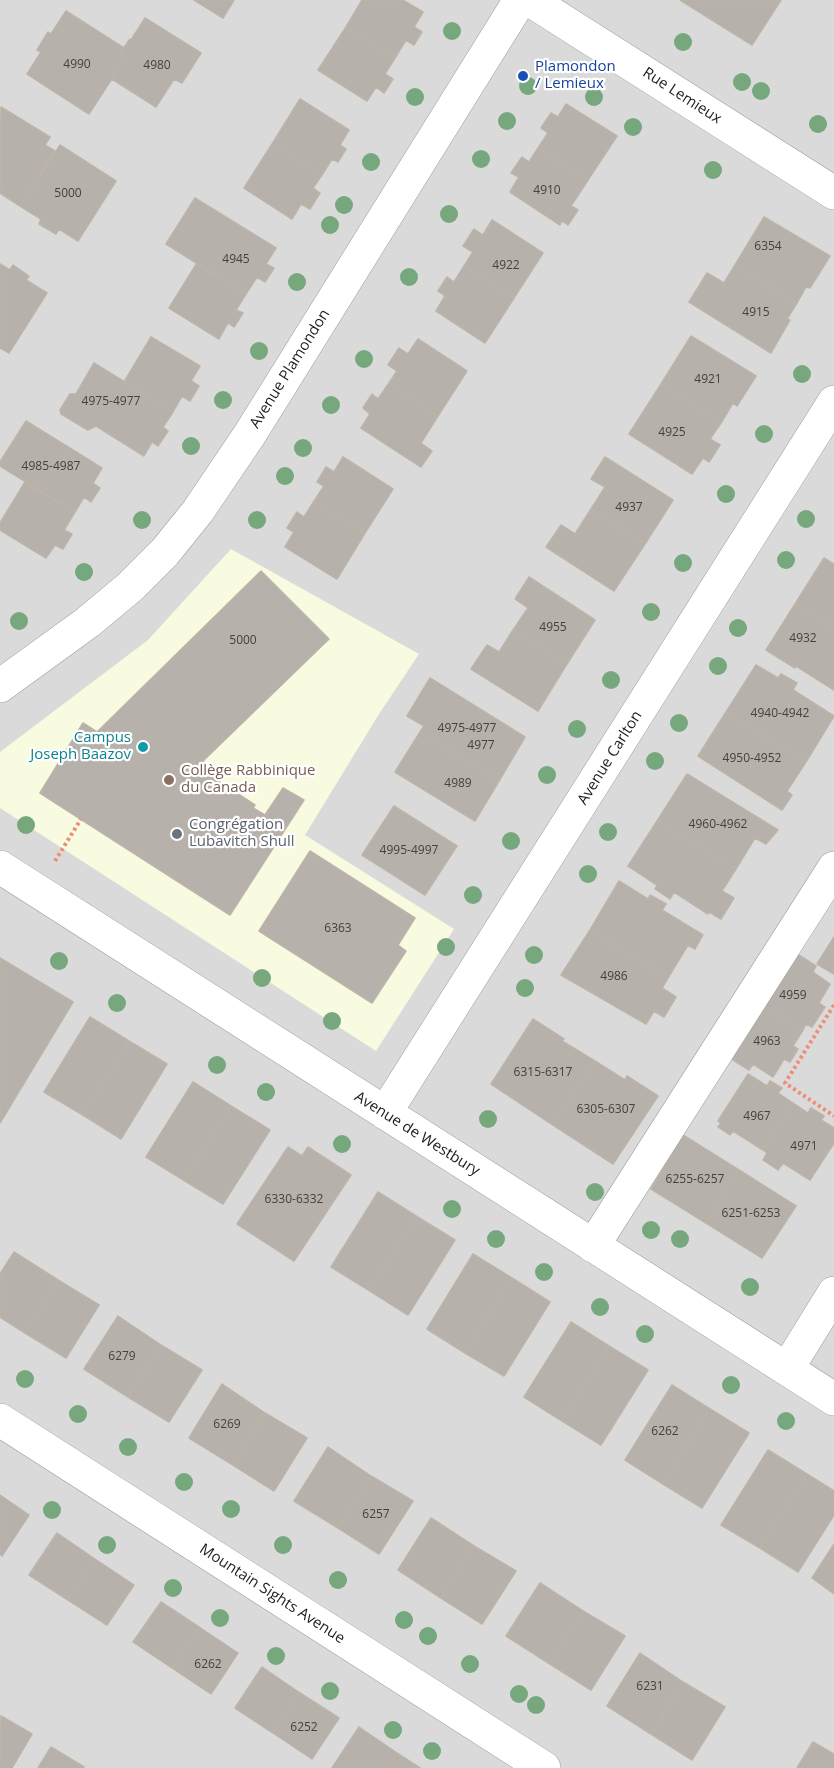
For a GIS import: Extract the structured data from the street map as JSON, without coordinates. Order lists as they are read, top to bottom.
{
  "streets": {
    "street": [
      "Rue Lemieux",
      "Avenue Plamondon",
      "Avenue Carlton",
      "Avenue de Westbury",
      "Mountain Sights Avenue"
    ]
  },
  "crossings": [
    ["Avenue Carlton", "Avenue de Westbury"]
  ],
  "places": [
    "Plamondon / Lemieux",
    "Campus Joseph Baazov",
    "Collège Rabbinique du Canada",
    "Congrégation Lubavitch Shull"
  ],
  "house_numbers": [
    "4990",
    "4980",
    "4910",
    "5000",
    "6354",
    "4945",
    "4922",
    "4915",
    "4921",
    "4975-4977",
    "4925",
    "4985-4987",
    "4937",
    "4955",
    "4932",
    "5000",
    "4940-4942",
    "4975-4977",
    "4977",
    "4950-4952",
    "4989",
    "4960-4962",
    "4995-4997",
    "6363",
    "4986",
    "4959",
    "4963",
    "6315-6317",
    "6305-6307",
    "4967",
    "4971",
    "6255-6257",
    "6330-6332",
    "6251-6253",
    "6279",
    "6269",
    "6262",
    "6257",
    "6262",
    "6231",
    "6252"
  ]
}
